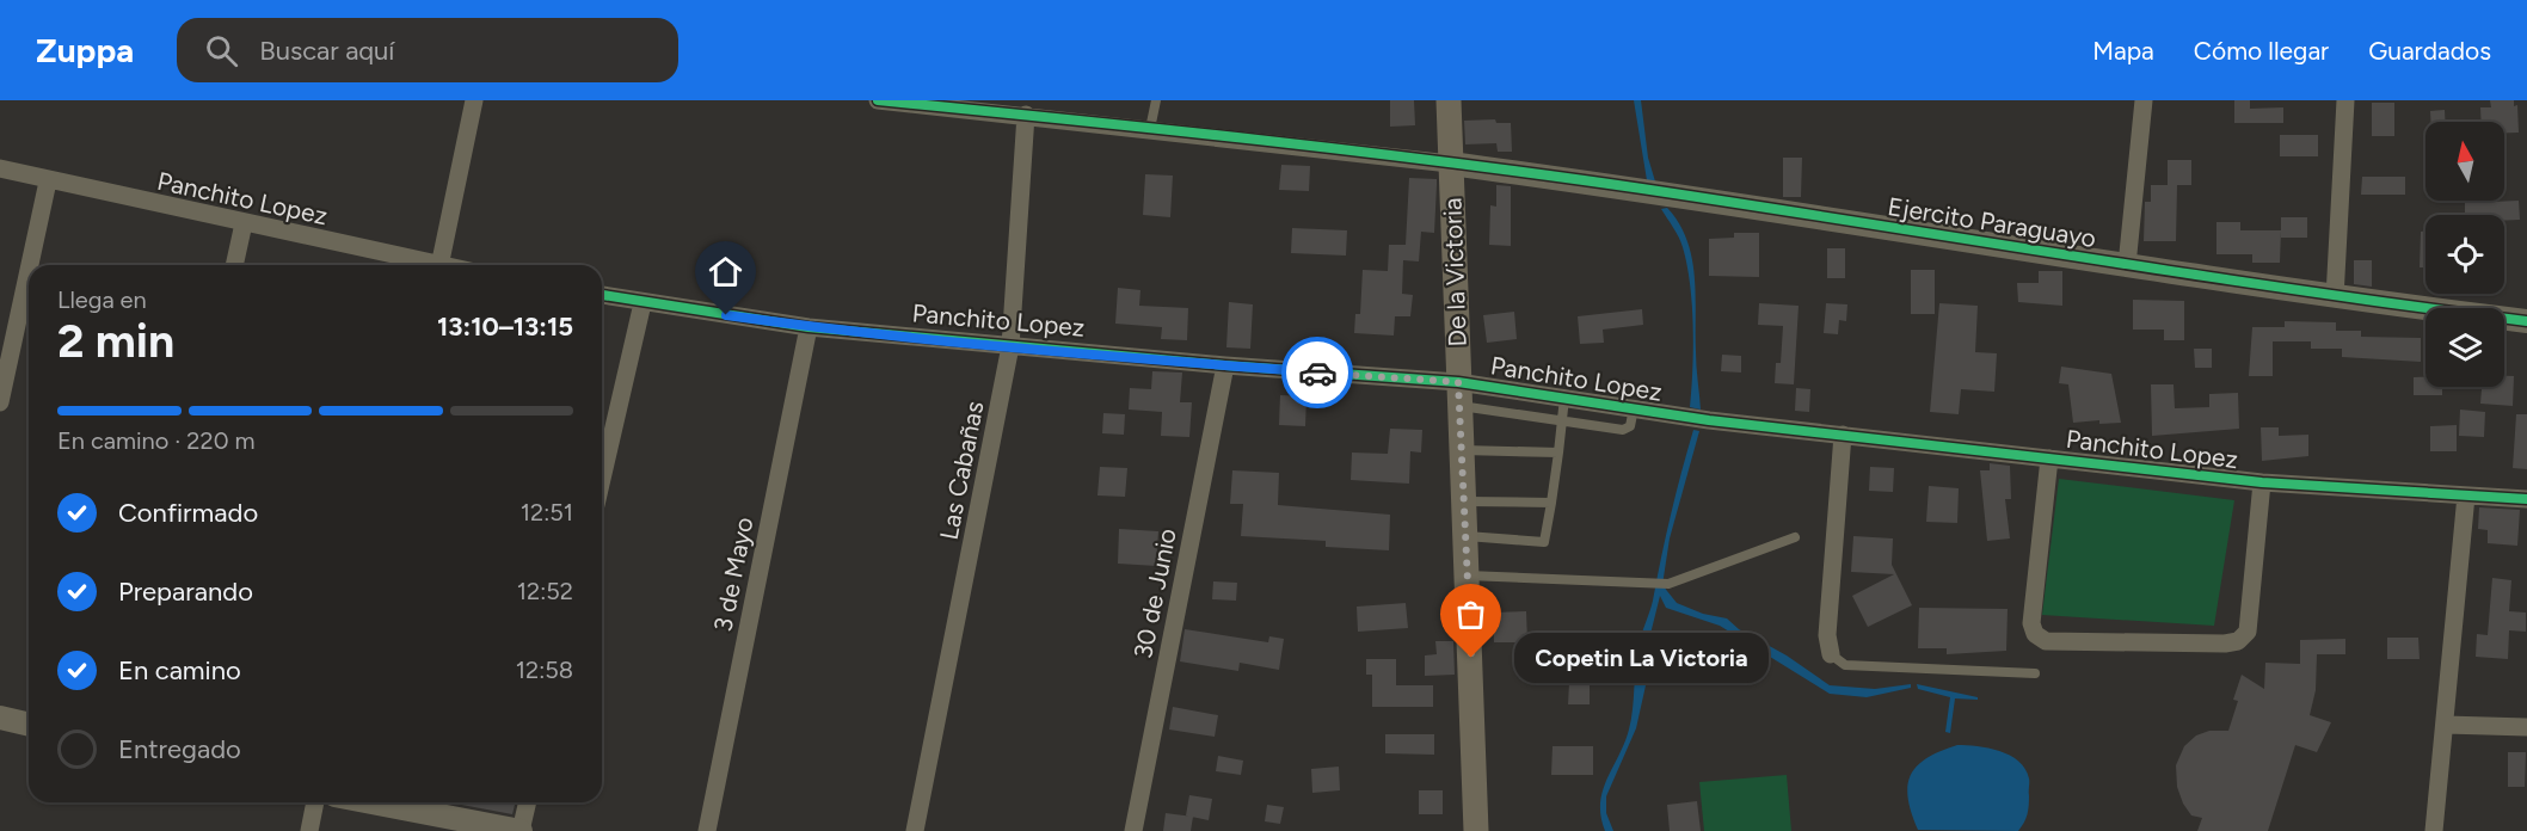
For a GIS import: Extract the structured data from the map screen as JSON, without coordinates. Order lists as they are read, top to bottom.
{
  "streets": {
    "main road": ["De la Victoria"],
    "street": [
      "Panchito Lopez",
      "Ejercito Paraguayo",
      "Las Cabañas",
      "3 de Mayo",
      "30 de Junio"
    ]
  },
  "crossings": [
    ["Panchito Lopez", "De la Victoria"],
    ["Panchito Lopez", "Las Cabañas"],
    ["Panchito Lopez", "3 de Mayo"],
    ["Panchito Lopez", "30 de Junio"],
    ["Ejercito Paraguayo", "De la Victoria"]
  ],
  "places": ["Copetin La Victoria"],
  "north": "top",
  "page": {
    "header": "Zuppa",
    "search": "Buscar aquí",
    "nav": ["Mapa", "Cómo llegar", "Guardados"],
    "heading": ["2 min", "Llega en", "13:10–13:15"],
    "bar": "En camino · 220 m",
    "list": [
      ["Confirmado", "12:51"],
      ["Preparando", "12:52"],
      ["En camino", "12:58"],
      "Entregado"
    ],
    "bubble": "Copetin La Victoria"
  }
}
